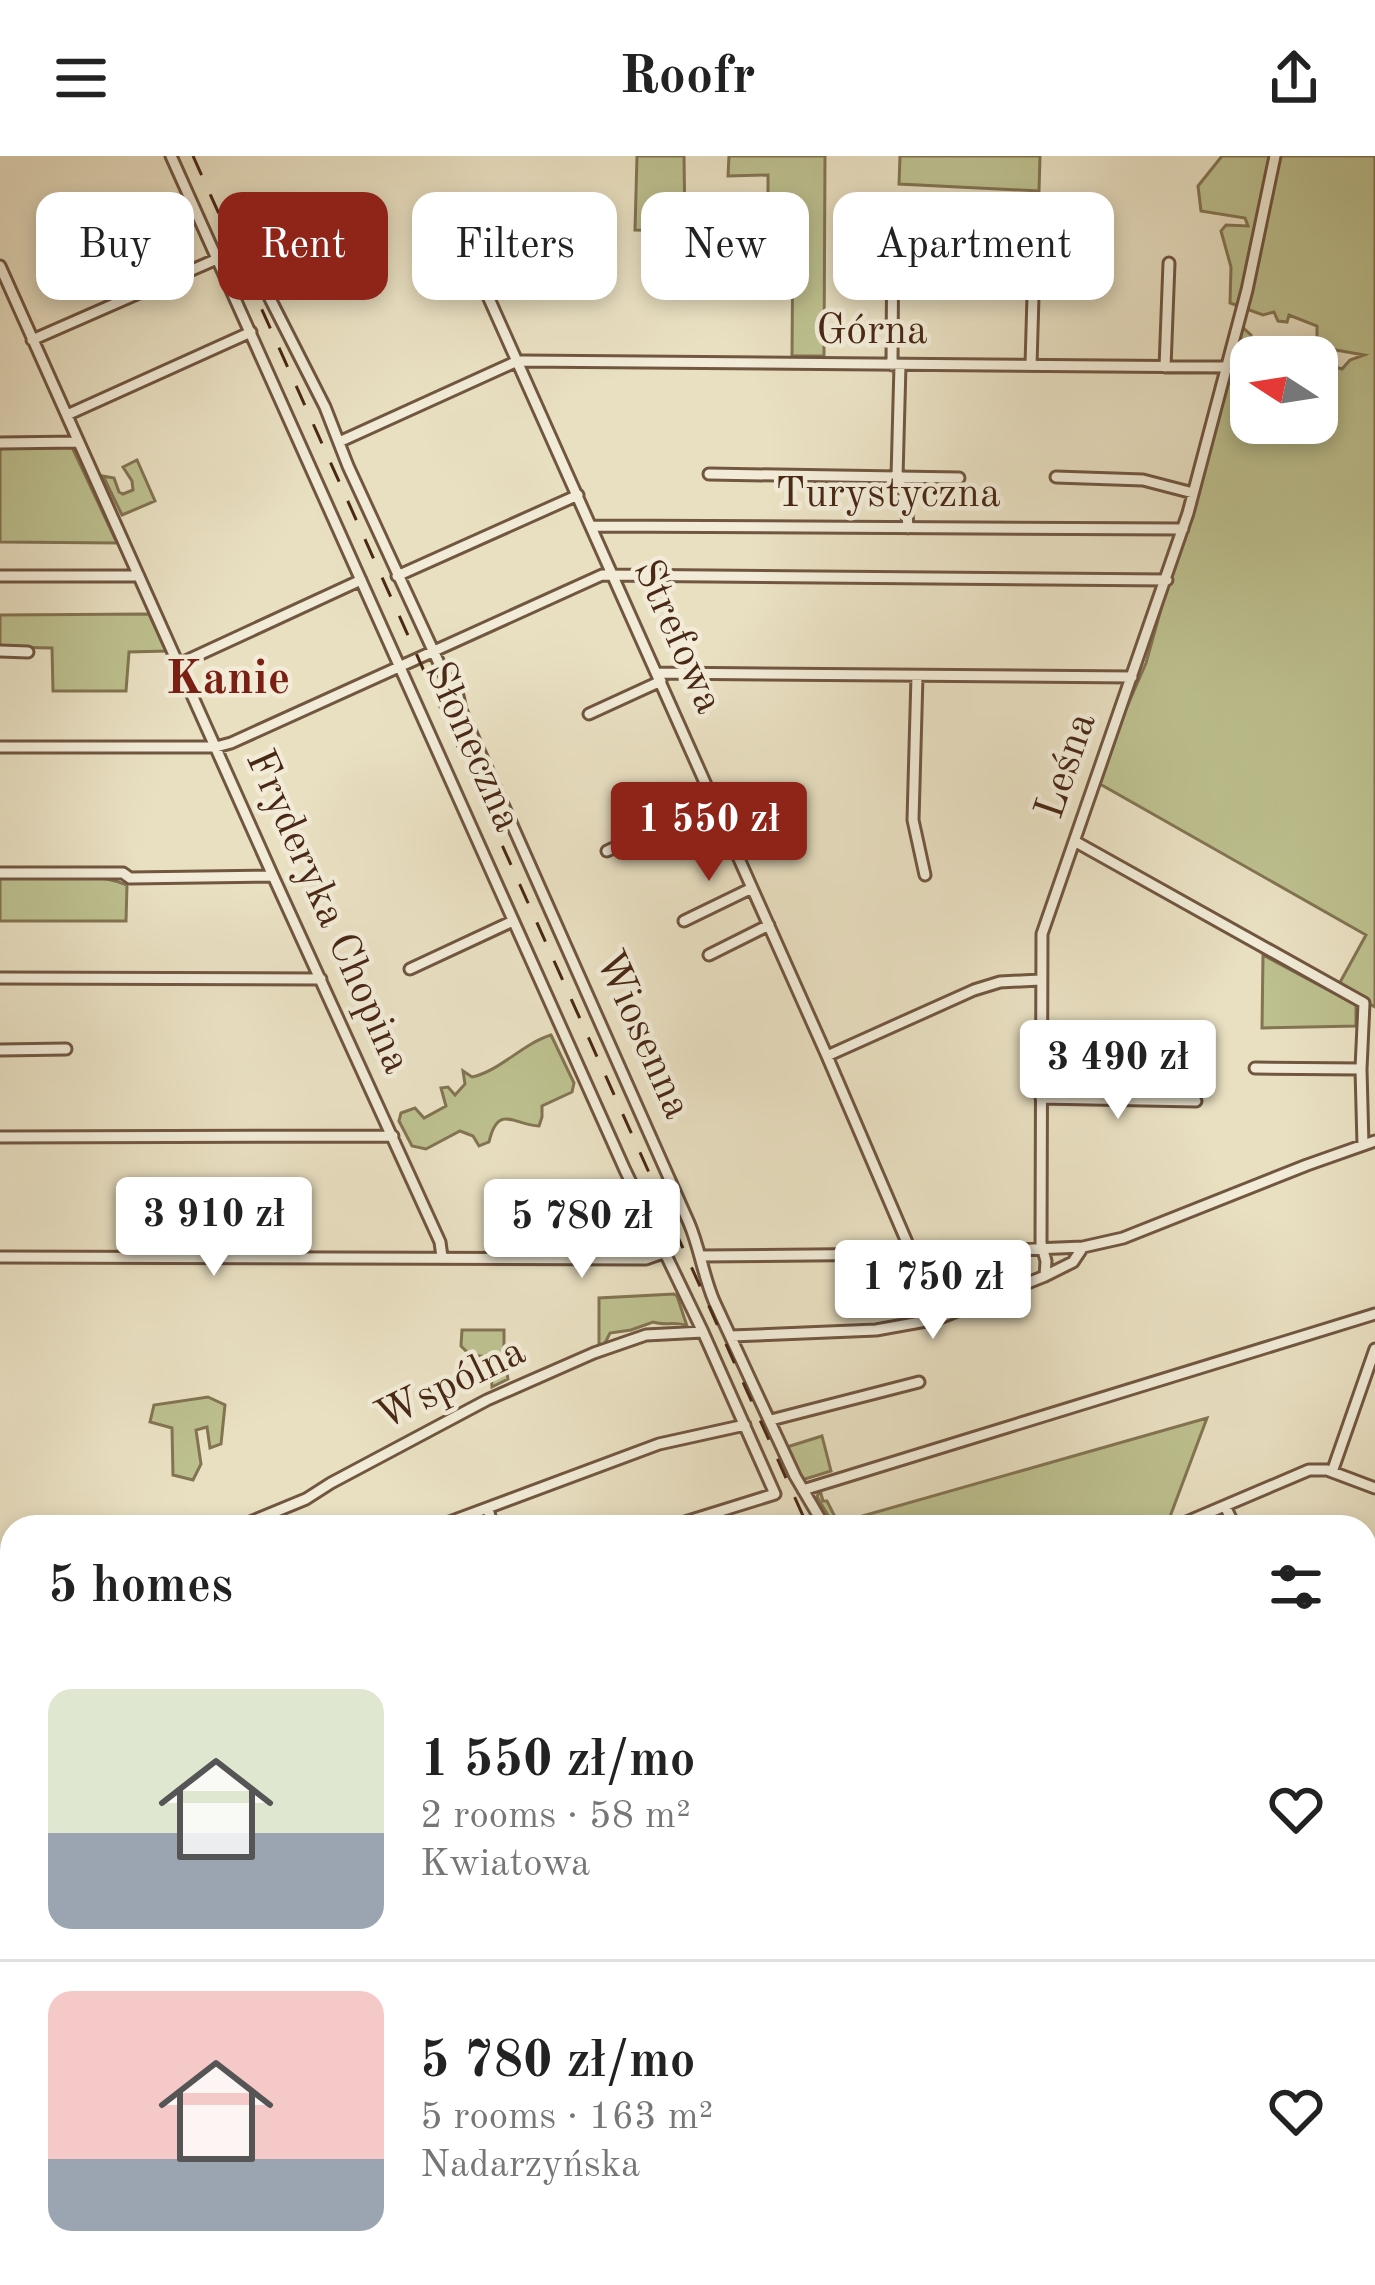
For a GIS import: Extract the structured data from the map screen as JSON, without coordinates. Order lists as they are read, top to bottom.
{
  "streets": {
    "street": [
      "Górna",
      "Turystyczna",
      "Strefowa",
      "Słoneczna",
      "Leśna",
      "Fryderyka Chopina",
      "Wiosenna",
      "Wspólna"
    ]
  },
  "crossings": [
    ["Górna", "Strefowa"],
    ["Górna", "Leśna"],
    ["Turystyczna", "Strefowa"],
    ["Turystyczna", "Leśna"],
    ["Słoneczna", "Wspólna"]
  ],
  "districts": ["Kanie"],
  "north": "left",
  "page": {
    "header": "Roofr",
    "chip": [
      "Buy",
      "Rent",
      "Filters",
      "New",
      "Apartment"
    ],
    "price": [
      "1 550 zł",
      "3 490 zł",
      "3 910 zł",
      "5 780 zł",
      "1 750 zł"
    ],
    "heading": "5 homes",
    "list": [
      {
        "name": "1 550 zł/mo",
        "note": "2 rooms · 58 m² · Kwiatowa"
      },
      {
        "name": "5 780 zł/mo",
        "note": "5 rooms · 163 m² · Nadarzyńska"
      }
    ]
  }
}
